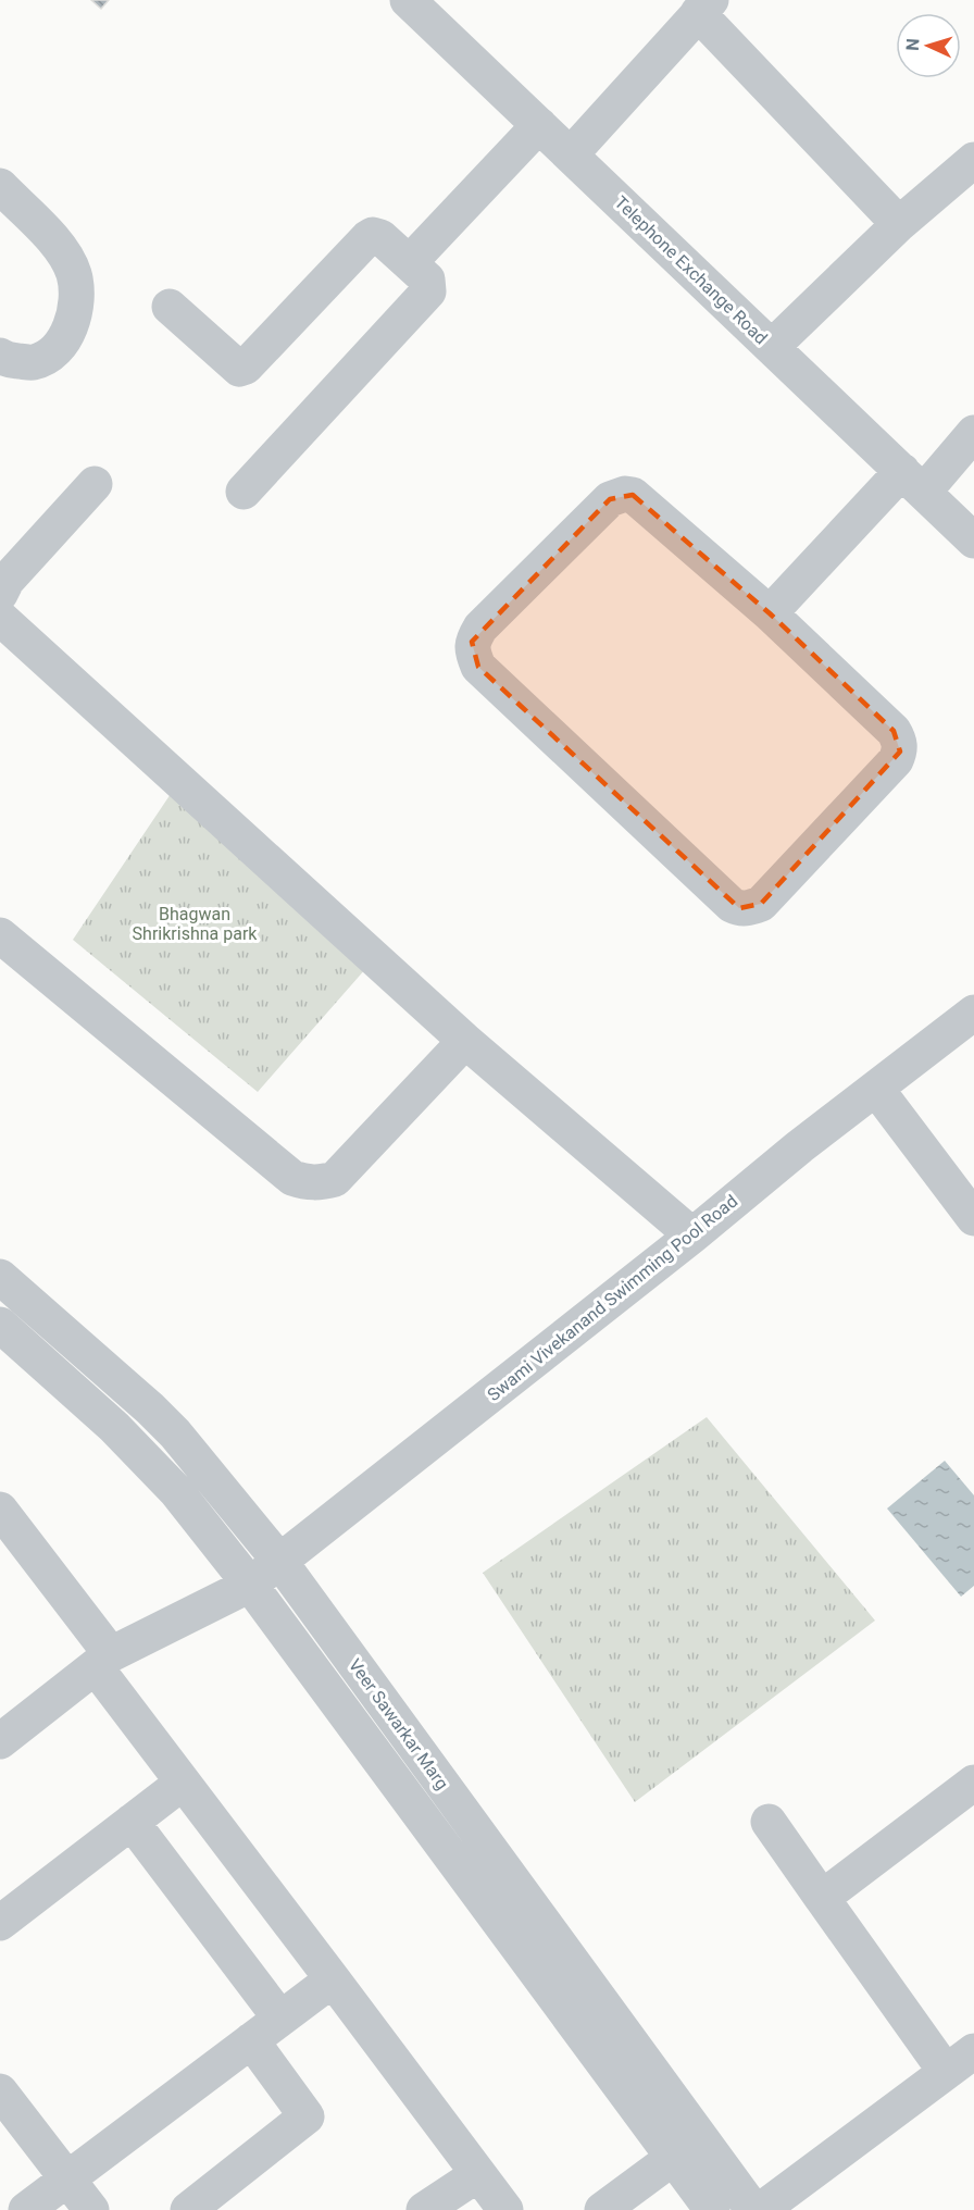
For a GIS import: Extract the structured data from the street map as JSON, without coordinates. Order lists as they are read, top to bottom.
{
  "streets": {
    "street": ["Telephone Exchange Road", "Swami Vivekanand Swimming Pool Road", "Veer Sawarkar Marg"]
  },
  "crossings": [
    ["Swami Vivekanand Swimming Pool Road", "Veer Sawarkar Marg"]
  ],
  "parks": ["Bhagwan Shrikrishna park"],
  "north": "left"
}
